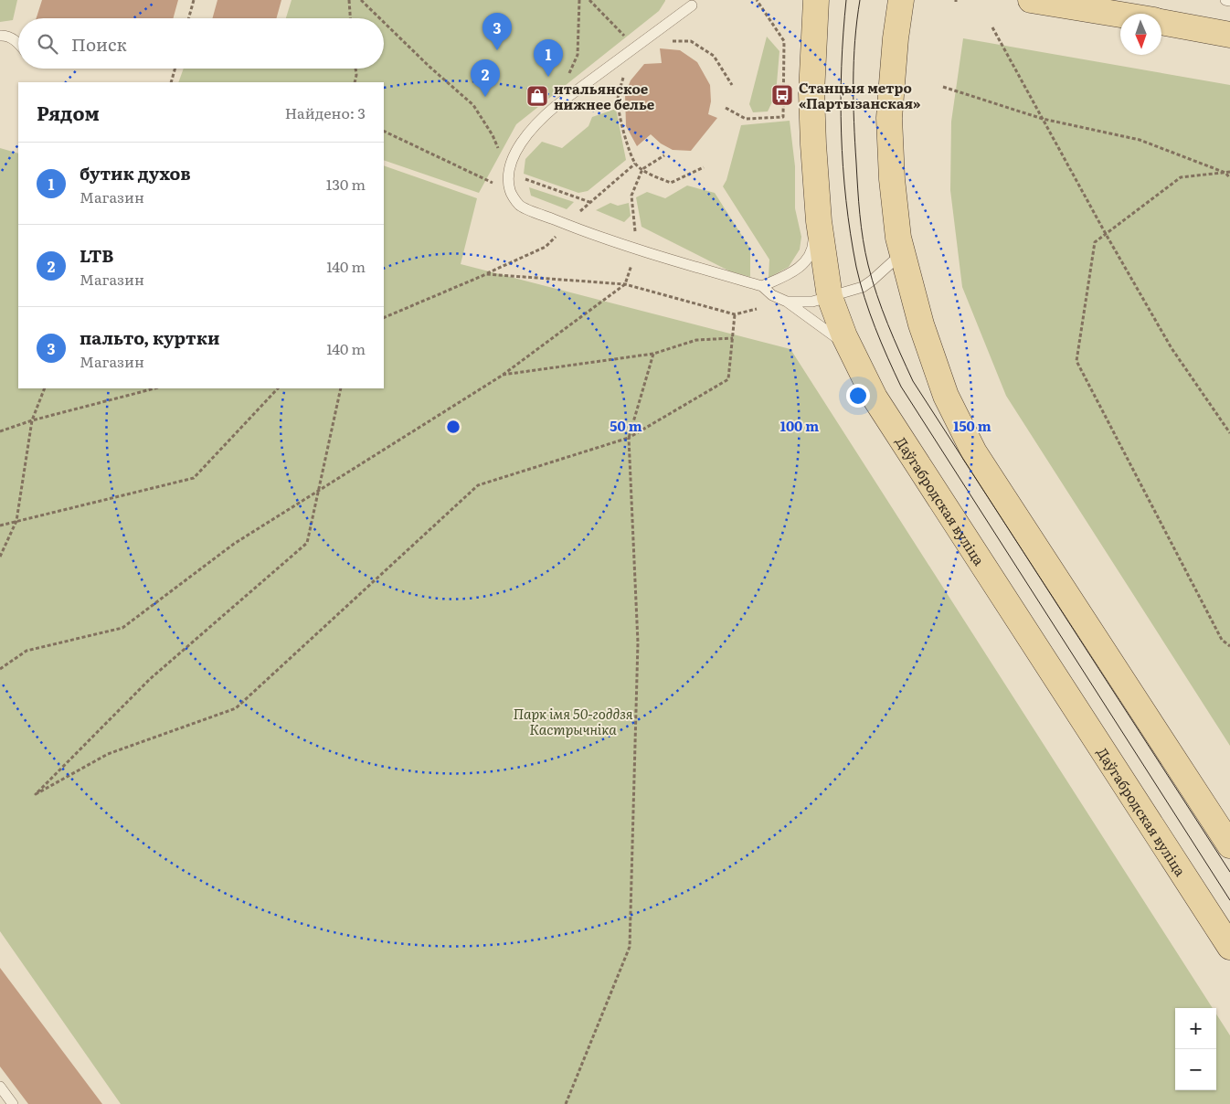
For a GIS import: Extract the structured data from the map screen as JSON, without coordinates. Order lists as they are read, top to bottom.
{
  "streets": {
    "main road": ["Даўгабродская вуліца"]
  },
  "parks": ["Парк імя 50-годдзя Кастрычніка"],
  "places": {
    "bus stop": ["Станцыя метро «Партызанская»"],
    "shop": ["итальянское нижнее белье"]
  },
  "north": "bottom",
  "page": {
    "pins": ["3", "1", "2"],
    "search": "Поиск",
    "heading": ["Рядом", "Найдено: 3"],
    "list": [
      {
        "mark": "1",
        "name": "бутик духов",
        "note": "Магазин",
        "value": "130 m"
      },
      {
        "mark": "2",
        "name": "LTB",
        "note": "Магазин",
        "value": "140 m"
      },
      {
        "mark": "3",
        "name": "пальто, куртки",
        "note": "Магазин",
        "value": "140 m"
      }
    ],
    "map_buttons": ["+", "−"]
  },
  "rings": ["50 m", "100 m", "150 m"]
}
